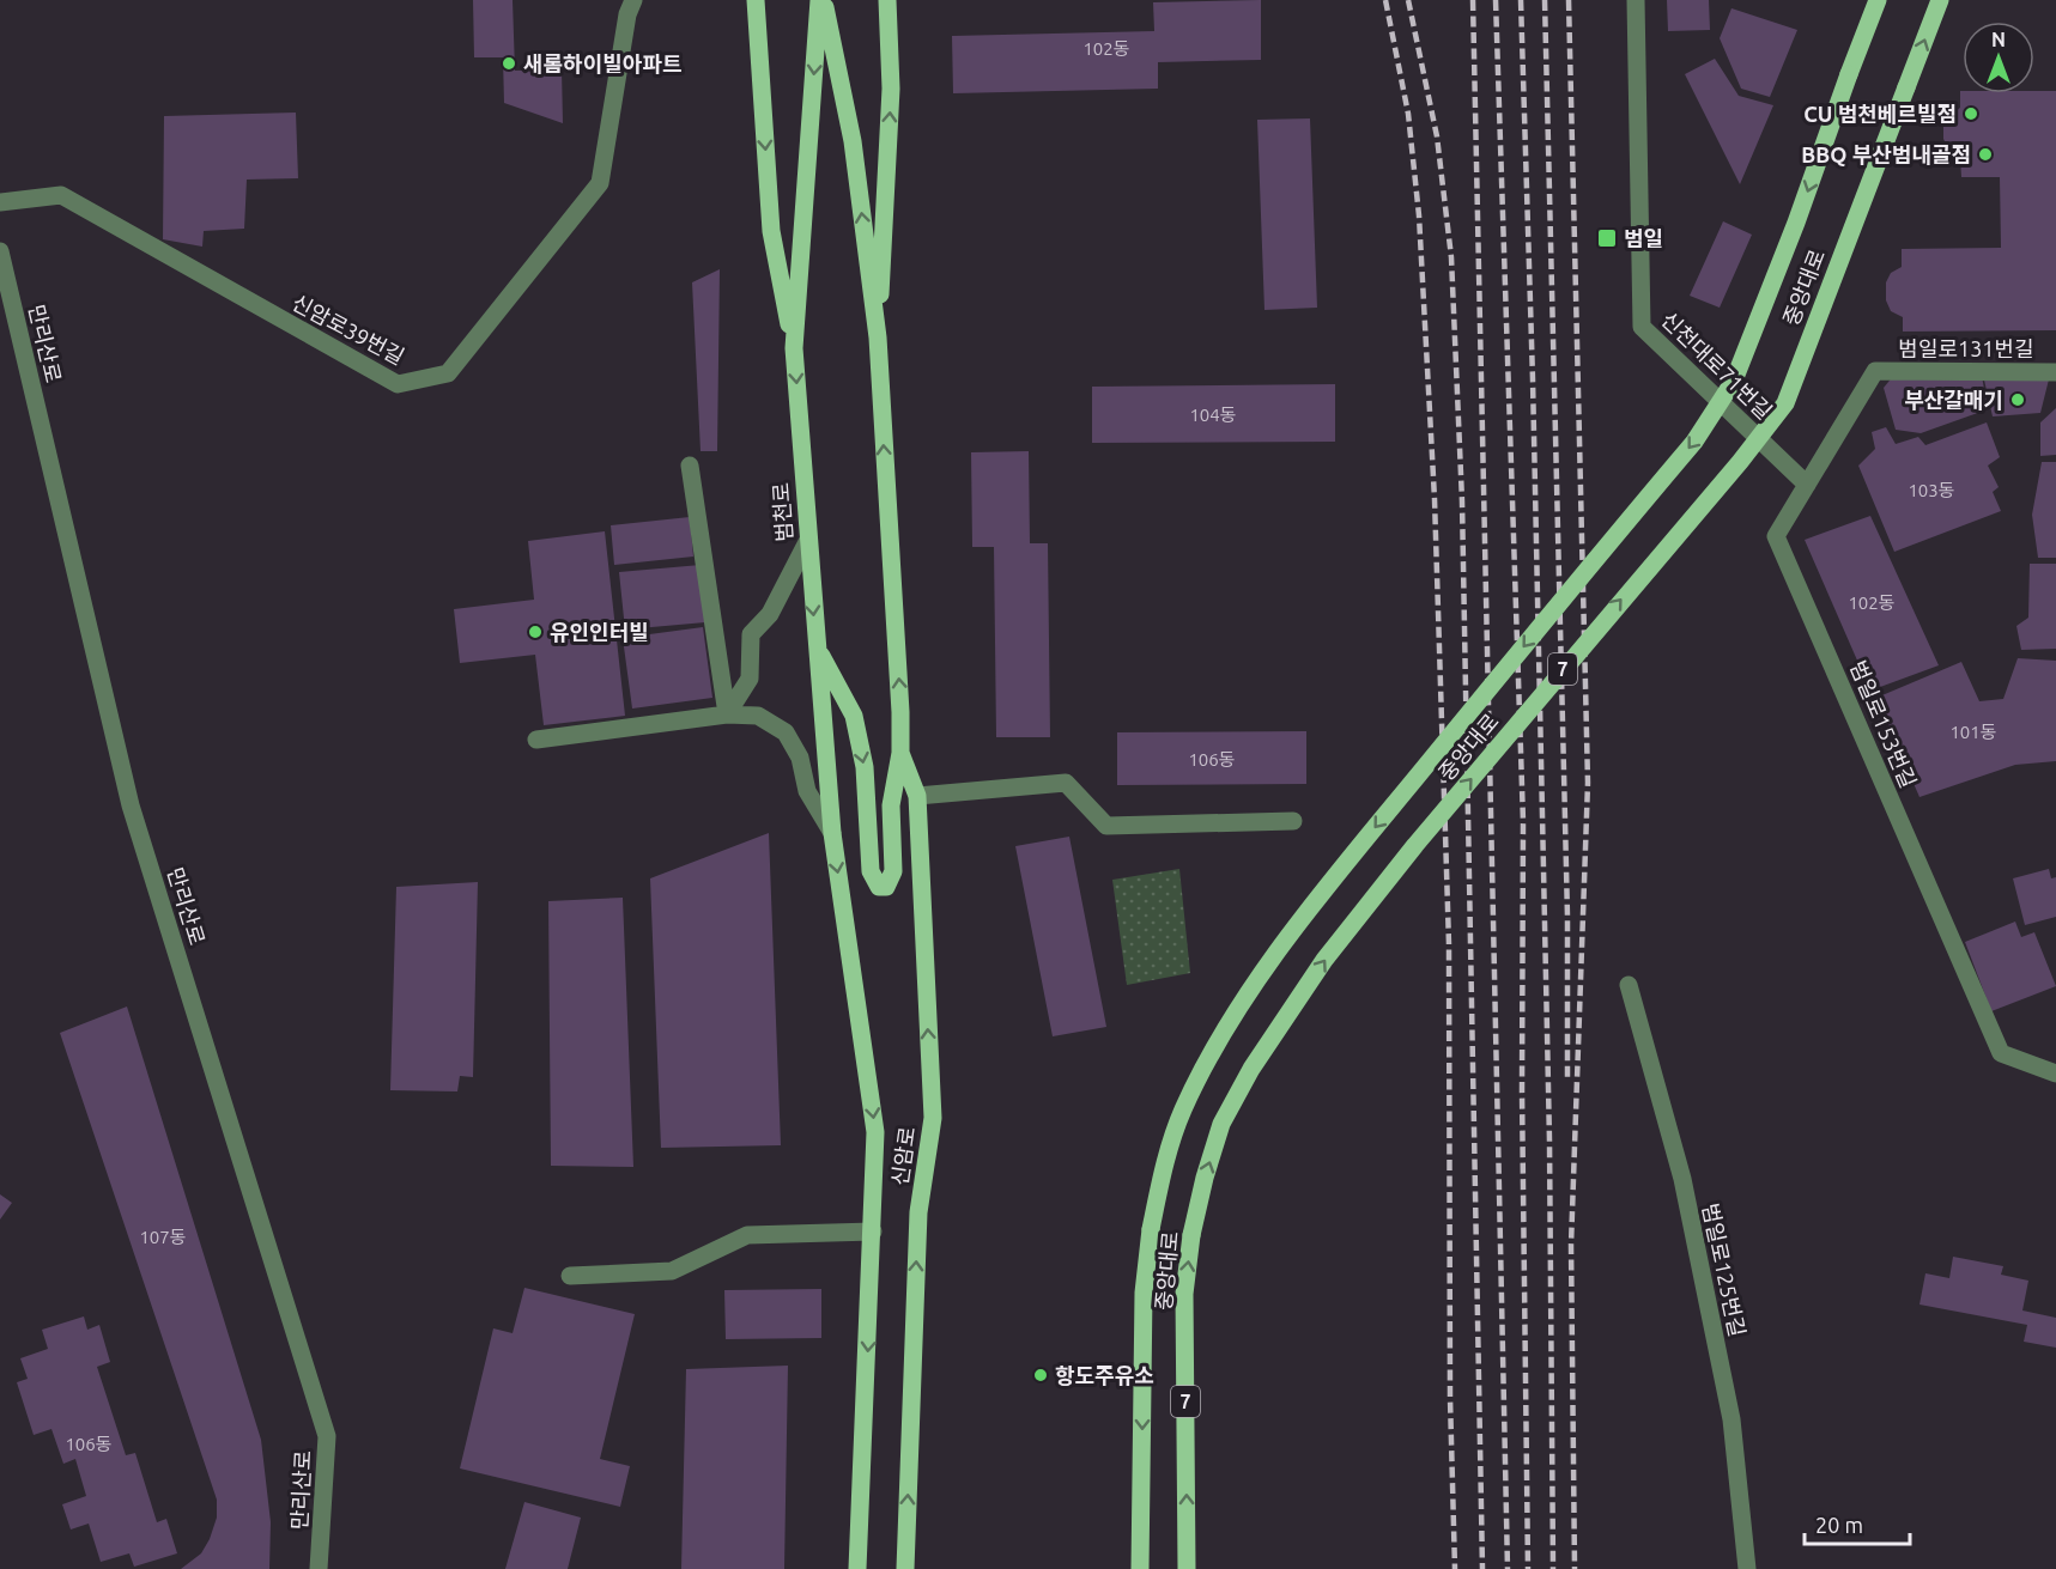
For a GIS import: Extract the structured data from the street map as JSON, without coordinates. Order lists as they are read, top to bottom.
{
  "streets": {
    "main road": [
      "중앙대로",
      "범천로",
      "7",
      "신암로"
    ],
    "street": [
      "신암로39번길",
      "만리산로",
      "범일로131번길",
      "신천대로71번길",
      "범일로153번길",
      "범일로125번길"
    ]
  },
  "crossings": [
    ["범일로131번길", "범일로153번길"],
    ["신천대로71번길", "범일로153번길"],
    ["범천로", "신암로"]
  ],
  "places": {
    "other": [
      "새롬하이빌아파트",
      "CU 범천베르빌점",
      "BBQ 부산범내골점",
      "부산갈매기",
      "유인인터빌",
      "항도주유소"
    ],
    "transit": ["범일"]
  },
  "house_numbers": [
    "102동",
    "104동",
    "103동",
    "102동",
    "101동",
    "106동",
    "107동",
    "106동"
  ],
  "scale_bar": "20 m",
  "north": "top"
}
